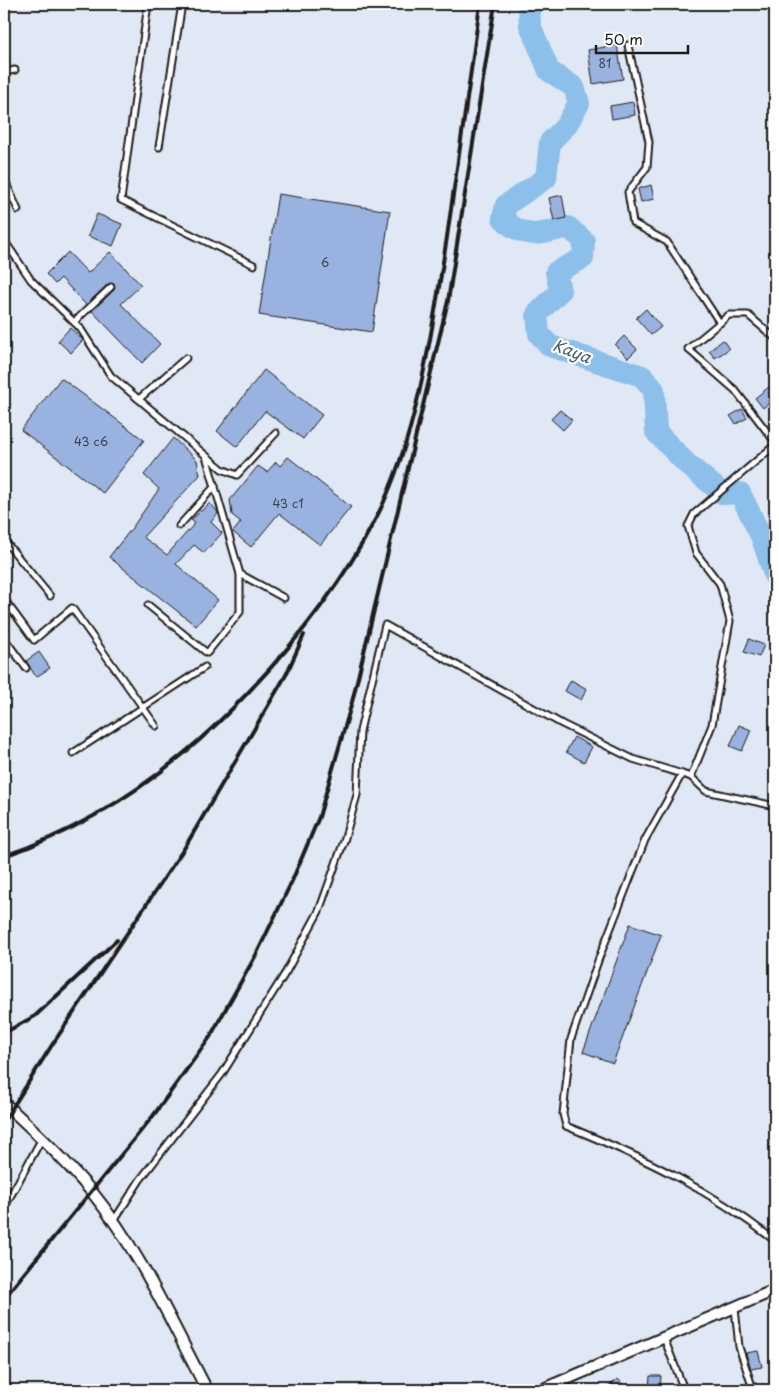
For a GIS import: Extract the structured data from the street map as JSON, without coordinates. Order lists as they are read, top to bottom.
{
  "water": ["Kaya"],
  "house_numbers": [
    "81",
    "6",
    "43 с6",
    "43 с1"
  ],
  "scale_bar": "50 m"
}
